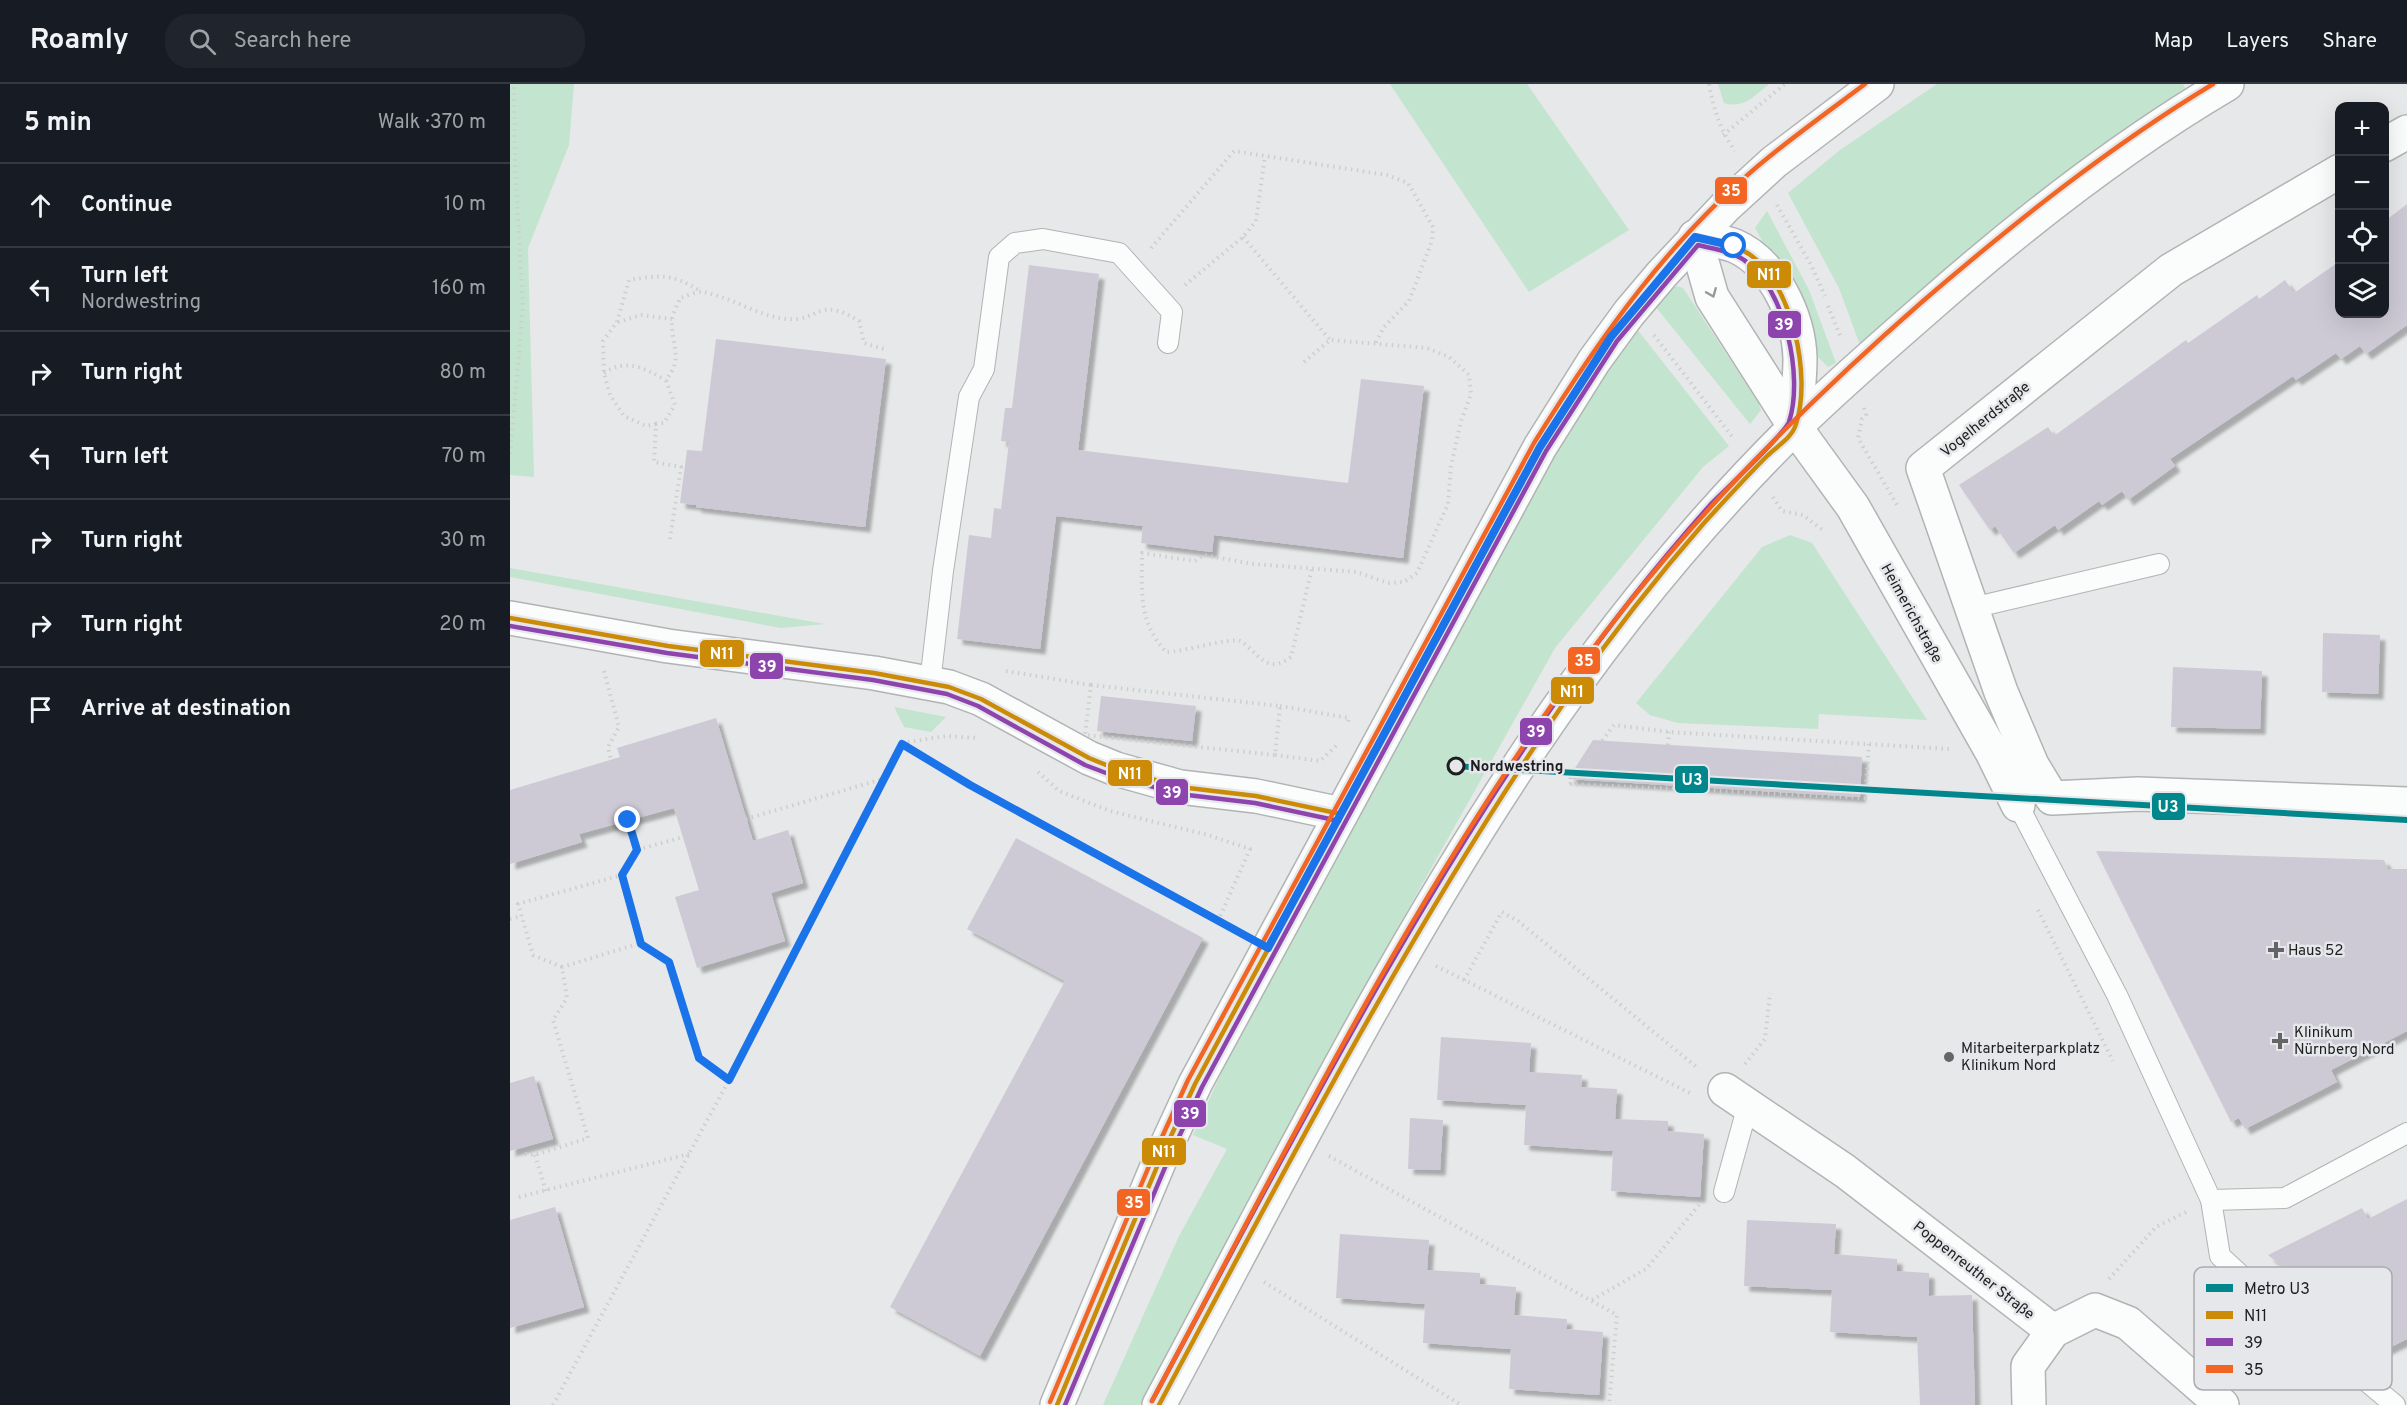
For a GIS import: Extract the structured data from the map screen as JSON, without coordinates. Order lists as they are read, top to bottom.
{
  "streets": {
    "main road": ["Vogelherdstraße", "Heimerichstraße", "Poppenreuther Straße"]
  },
  "places": {
    "other": ["Nordwestring", "Mitarbeiterparkplatz Klinikum Nord"],
    "health": ["Haus 52", "Klinikum Nürnberg Nord"]
  },
  "lines": [
    "transit line 35",
    "transit line N11",
    "transit line 39",
    "metro line U3"
  ],
  "legend": [
    "Metro U3",
    "N11",
    "39",
    "35"
  ],
  "page": {
    "header": "Roamly",
    "search": "Search here",
    "nav": ["Map", "Layers", "Share"],
    "heading": ["5 min", "Walk · 370 m"],
    "map_buttons": ["+", "−"],
    "list": [
      ["Continue", "10 m"],
      ["Turn left", "Nordwestring", "160 m"],
      ["Turn right", "80 m"],
      ["Turn left", "70 m"],
      ["Turn right", "30 m"],
      ["Turn right", "20 m"],
      "Arrive at destination"
    ]
  }
}
